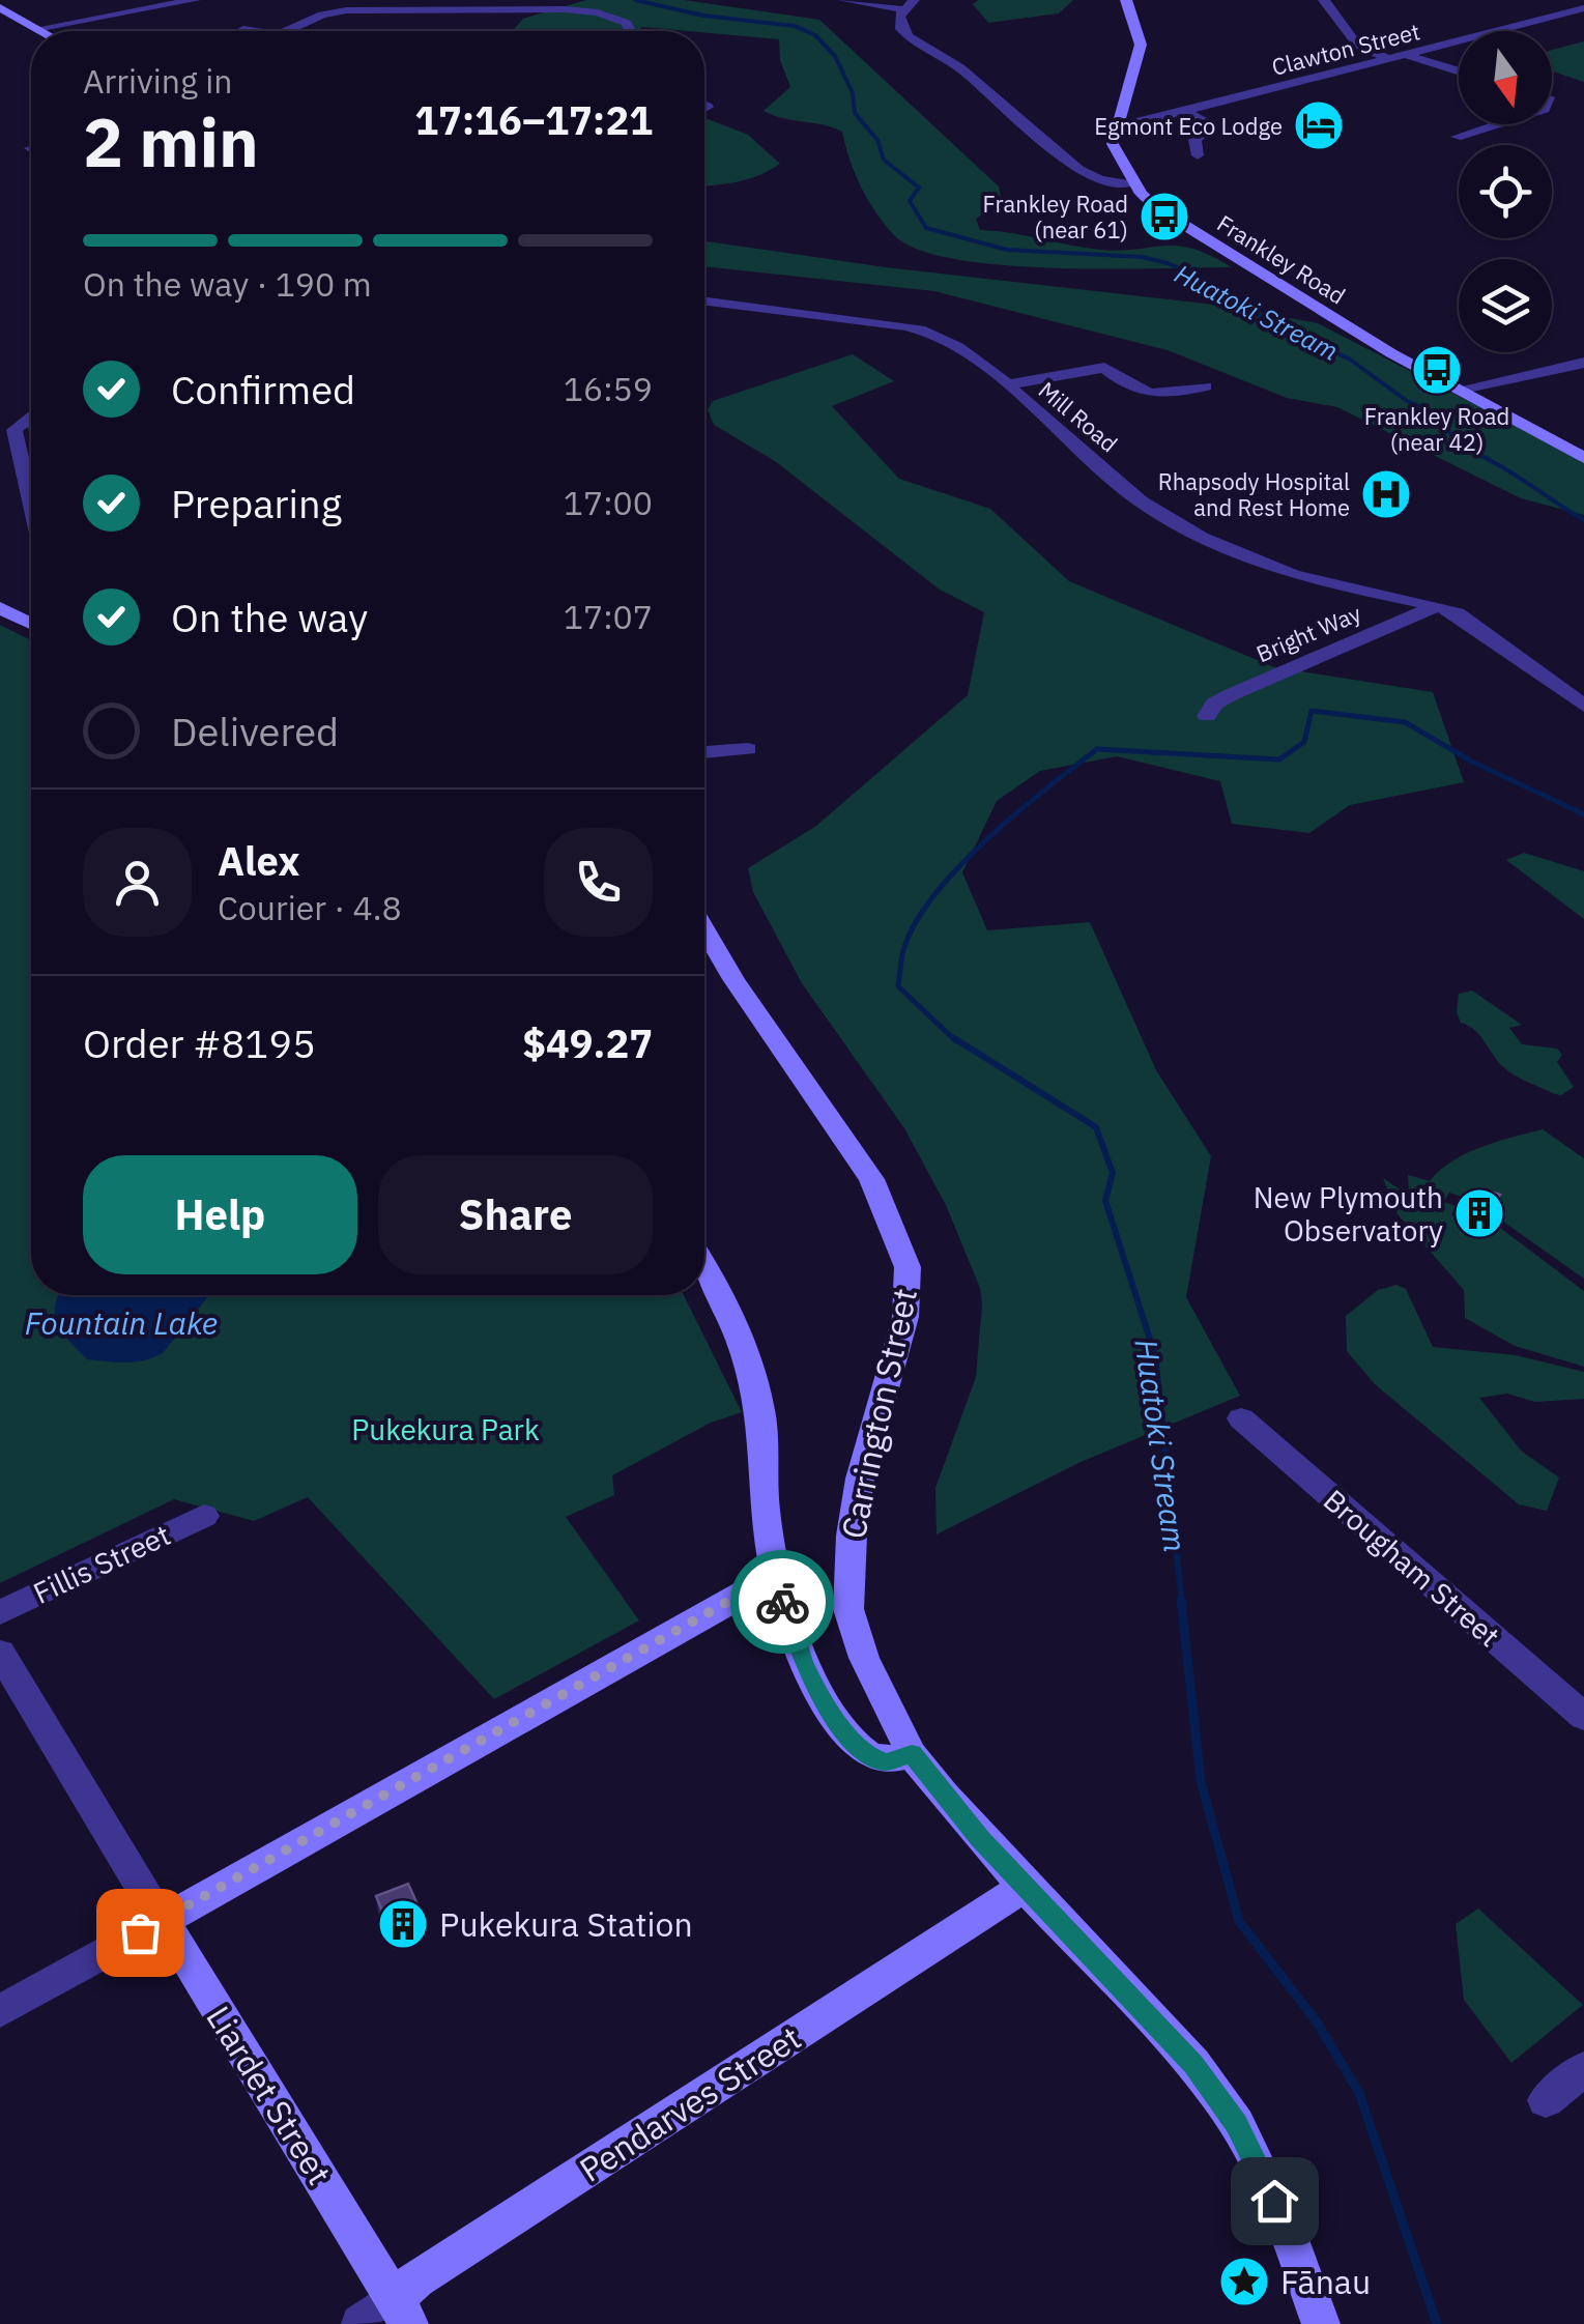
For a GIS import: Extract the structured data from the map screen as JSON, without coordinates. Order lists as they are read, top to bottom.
{
  "streets": {
    "street": [
      "Clawton Street",
      "Frankley Road",
      "Mill Road",
      "Bright Way",
      "Carrington Street",
      "Fillis Street",
      "Brougham Street",
      "Liardet Street",
      "Pendarves Street"
    ]
  },
  "crossings": [
    ["Clawton Street", "Frankley Road"],
    ["Mill Road", "Bright Way"],
    ["Carrington Street", "Pendarves Street"],
    ["Liardet Street", "Pendarves Street"]
  ],
  "water": ["Huatoki Stream", "Fountain Lake"],
  "parks": ["Pukekura Park"],
  "places": {
    "hotel": ["Egmont Eco Lodge"],
    "bus stop": ["Frankley Road (near 61)", "Frankley Road (near 42)"],
    "hospital": ["Rhapsody Hospital and Rest Home"],
    "building": ["New Plymouth Observatory", "Pukekura Station"],
    "place": ["Fānau"]
  },
  "north": "bottom",
  "page": {
    "heading": ["2 min", "Arriving in", "17:16–17:21"],
    "panel": [
      "Alex",
      "Courier · 4.8",
      "Order #8195",
      "$49.27"
    ],
    "bar": "On the way · 190 m",
    "list": [
      ["Confirmed", "16:59"],
      ["Preparing", "17:00"],
      ["On the way", "17:07"],
      "Delivered"
    ],
    "buttons": ["Help", "Share"]
  }
}
